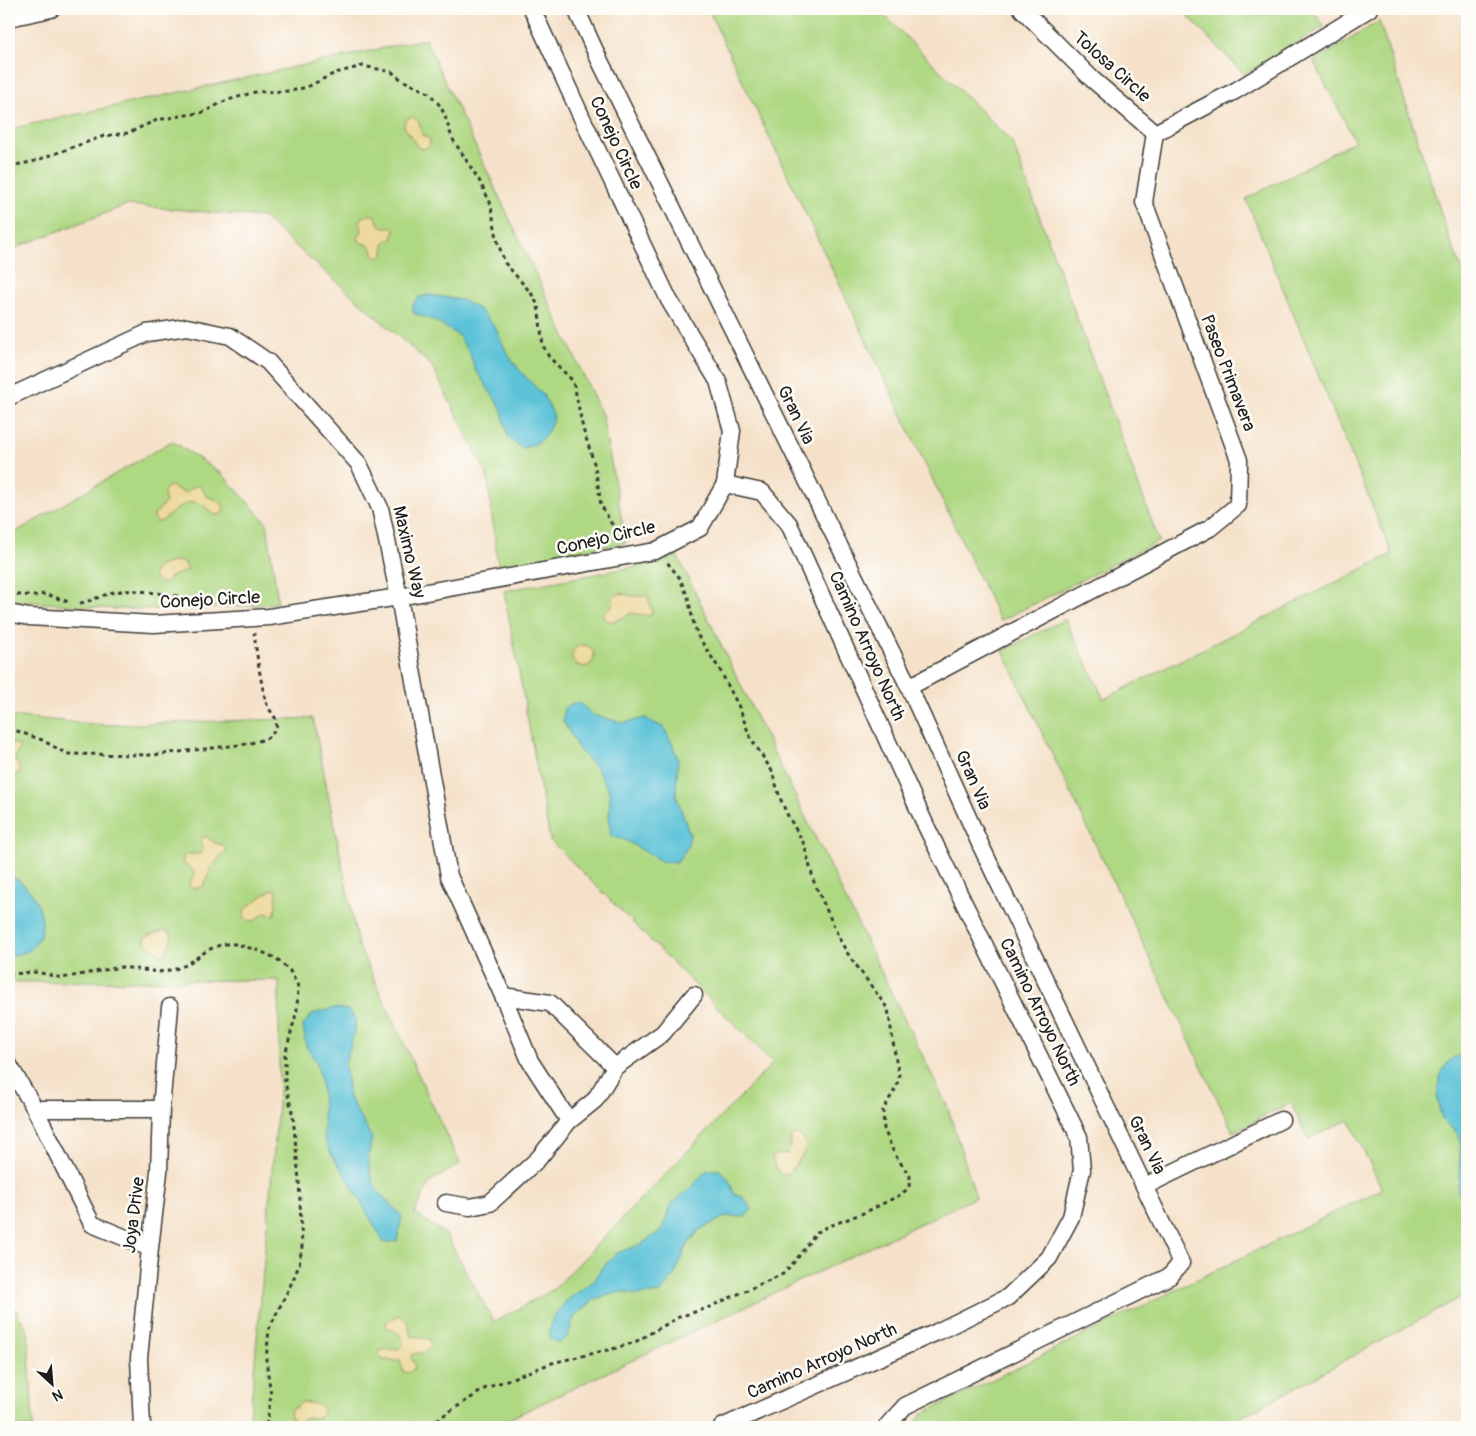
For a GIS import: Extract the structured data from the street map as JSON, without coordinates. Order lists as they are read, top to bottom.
{
  "streets": {
    "street": [
      "Tolosa Circle",
      "Conejo Circle",
      "Paseo Primavera",
      "Gran Via",
      "Maximo Way",
      "Camino Arroyo North",
      "Joya Drive"
    ]
  },
  "crossings": [
    ["Tolosa Circle", "Paseo Primavera"],
    ["Conejo Circle", "Maximo Way"],
    ["Conejo Circle", "Camino Arroyo North"],
    ["Paseo Primavera", "Gran Via"]
  ],
  "north": "bottom right"
}
